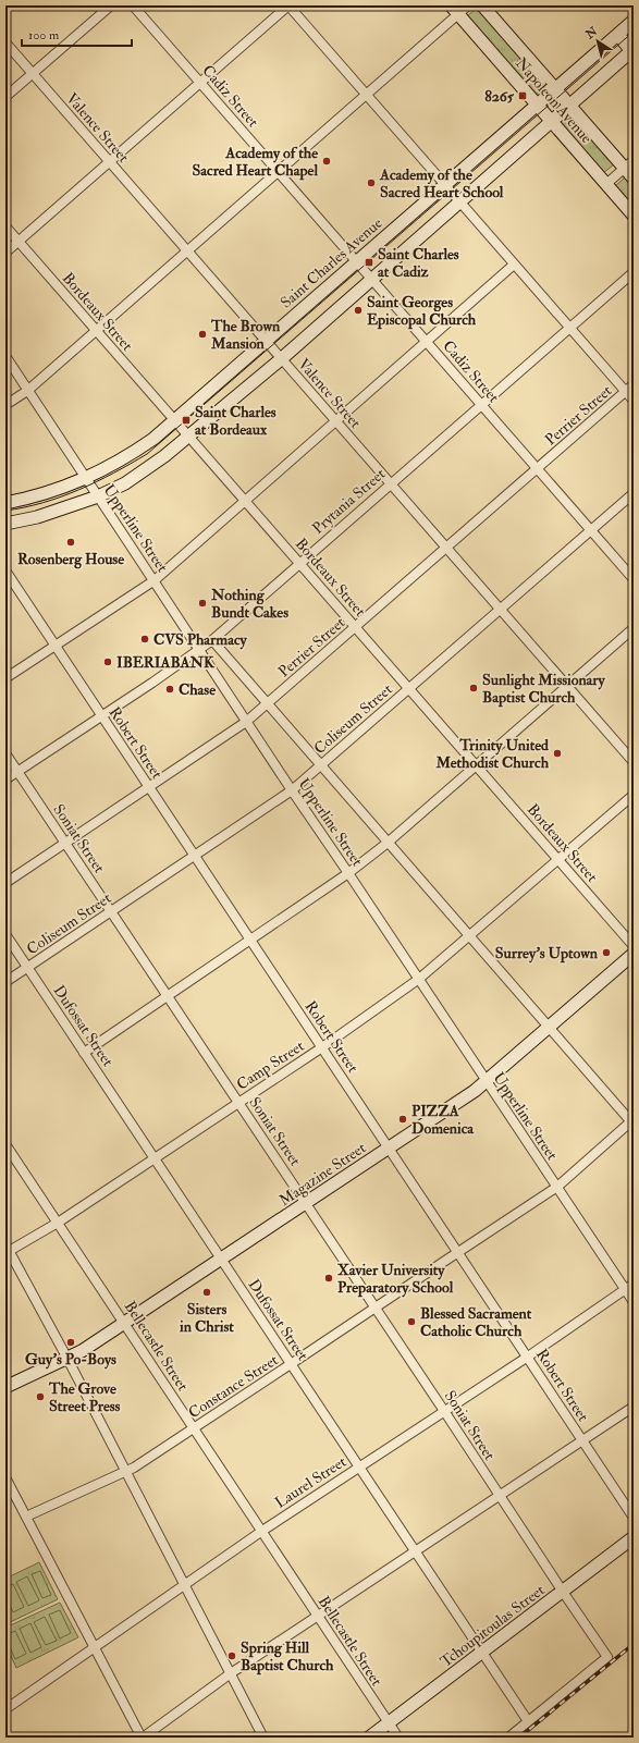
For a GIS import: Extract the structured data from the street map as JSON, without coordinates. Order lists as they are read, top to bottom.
{
  "streets": {
    "main road": [
      "Napoleon Avenue",
      "Saint Charles Avenue",
      "Magazine Street",
      "Tchoupitoulas Street"
    ],
    "street": [
      "Cadiz Street",
      "Valence Street",
      "Bordeaux Street",
      "Perrier Street",
      "Prytania Street",
      "Upperline Street",
      "Coliseum Street",
      "Robert Street",
      "Soniat Street",
      "Dufossat Street",
      "Camp Street",
      "Bellecastle Street",
      "Constance Street",
      "Laurel Street"
    ]
  },
  "crossings": [
    ["Cadiz Street", "Saint Charles Avenue"],
    ["Cadiz Street", "Perrier Street"],
    ["Cadiz Street", "Prytania Street"],
    ["Cadiz Street", "Coliseum Street"],
    ["Napoleon Avenue", "Saint Charles Avenue"],
    ["Valence Street", "Saint Charles Avenue"],
    ["Valence Street", "Perrier Street"],
    ["Valence Street", "Prytania Street"],
    ["Valence Street", "Coliseum Street"],
    ["Saint Charles Avenue", "Bordeaux Street"],
    ["Saint Charles Avenue", "Upperline Street"],
    ["Bordeaux Street", "Perrier Street"],
    ["Bordeaux Street", "Prytania Street"],
    ["Bordeaux Street", "Coliseum Street"],
    ["Bordeaux Street", "Camp Street"],
    ["Perrier Street", "Upperline Street"],
    ["Perrier Street", "Robert Street"],
    ["Perrier Street", "Soniat Street"],
    ["Prytania Street", "Upperline Street"],
    ["Prytania Street", "Robert Street"],
    ["Prytania Street", "Soniat Street"],
    ["Upperline Street", "Coliseum Street"],
    ["Upperline Street", "Camp Street"],
    ["Upperline Street", "Magazine Street"],
    ["Upperline Street", "Constance Street"],
    ["Upperline Street", "Laurel Street"],
    ["Coliseum Street", "Robert Street"],
    ["Coliseum Street", "Soniat Street"],
    ["Coliseum Street", "Dufossat Street"],
    ["Robert Street", "Camp Street"],
    ["Robert Street", "Magazine Street"],
    ["Robert Street", "Constance Street"],
    ["Robert Street", "Laurel Street"],
    ["Soniat Street", "Dufossat Street"],
    ["Soniat Street", "Camp Street"],
    ["Soniat Street", "Magazine Street"],
    ["Soniat Street", "Constance Street"],
    ["Soniat Street", "Laurel Street"],
    ["Soniat Street", "Tchoupitoulas Street"],
    ["Dufossat Street", "Camp Street"],
    ["Dufossat Street", "Magazine Street"],
    ["Dufossat Street", "Constance Street"],
    ["Dufossat Street", "Laurel Street"],
    ["Dufossat Street", "Tchoupitoulas Street"],
    ["Camp Street", "Bellecastle Street"],
    ["Magazine Street", "Bellecastle Street"],
    ["Bellecastle Street", "Constance Street"],
    ["Bellecastle Street", "Laurel Street"],
    ["Bellecastle Street", "Tchoupitoulas Street"]
  ],
  "places": {
    "transit": ["8265", "Saint Charles at Cadiz", "Saint Charles at Bordeaux"],
    "other": [
      "Academy of the Sacred Heart Chapel",
      "Academy of the Sacred Heart School",
      "Saint Georges Episcopal Church",
      "The Brown Mansion",
      "Rosenberg House",
      "Nothing Bundt Cakes",
      "CVS Pharmacy",
      "IBERIABANK",
      "Sunlight Missionary Baptist Church",
      "Chase",
      "Trinity United Methodist Church",
      "Surrey's Uptown",
      "PIZZA Domenica",
      "Xavier University Preparatory School",
      "Sisters in Christ",
      "Blessed Sacrament Catholic Church",
      "Guy's Po-Boys",
      "The Grove Street Press",
      "Spring Hill Baptist Church"
    ]
  },
  "scale_bar": "100 m",
  "north": "top left"
}
